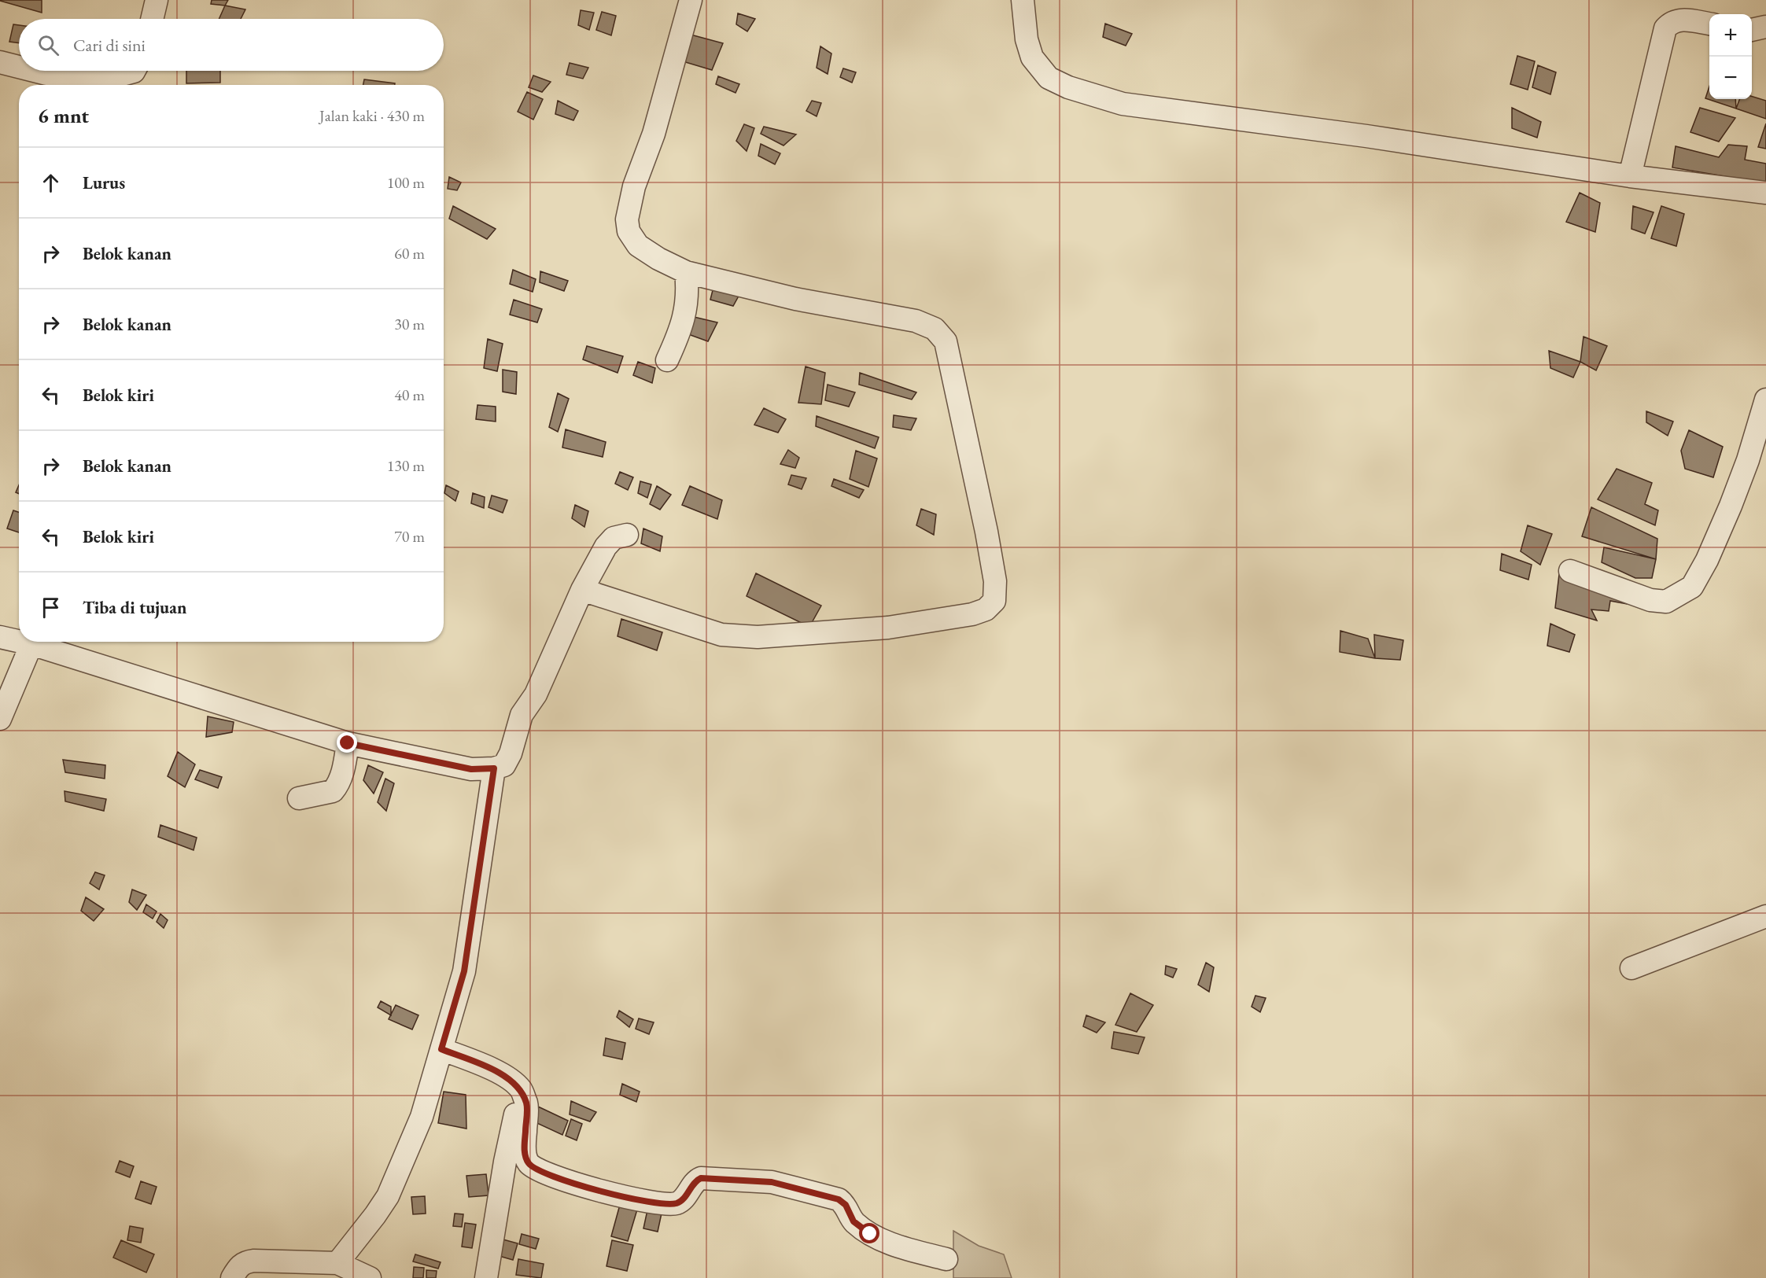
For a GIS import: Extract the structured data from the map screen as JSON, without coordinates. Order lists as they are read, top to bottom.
{
  "page": {
    "map_buttons": ["+", "−"],
    "search": "Cari di sini",
    "heading": ["6 mnt", "Jalan kaki · 430 m"],
    "list": [
      ["Lurus", "100 m"],
      ["Belok kanan", "60 m"],
      ["Belok kanan", "30 m"],
      ["Belok kiri", "40 m"],
      ["Belok kanan", "130 m"],
      ["Belok kiri", "70 m"],
      "Tiba di tujuan"
    ]
  }
}
